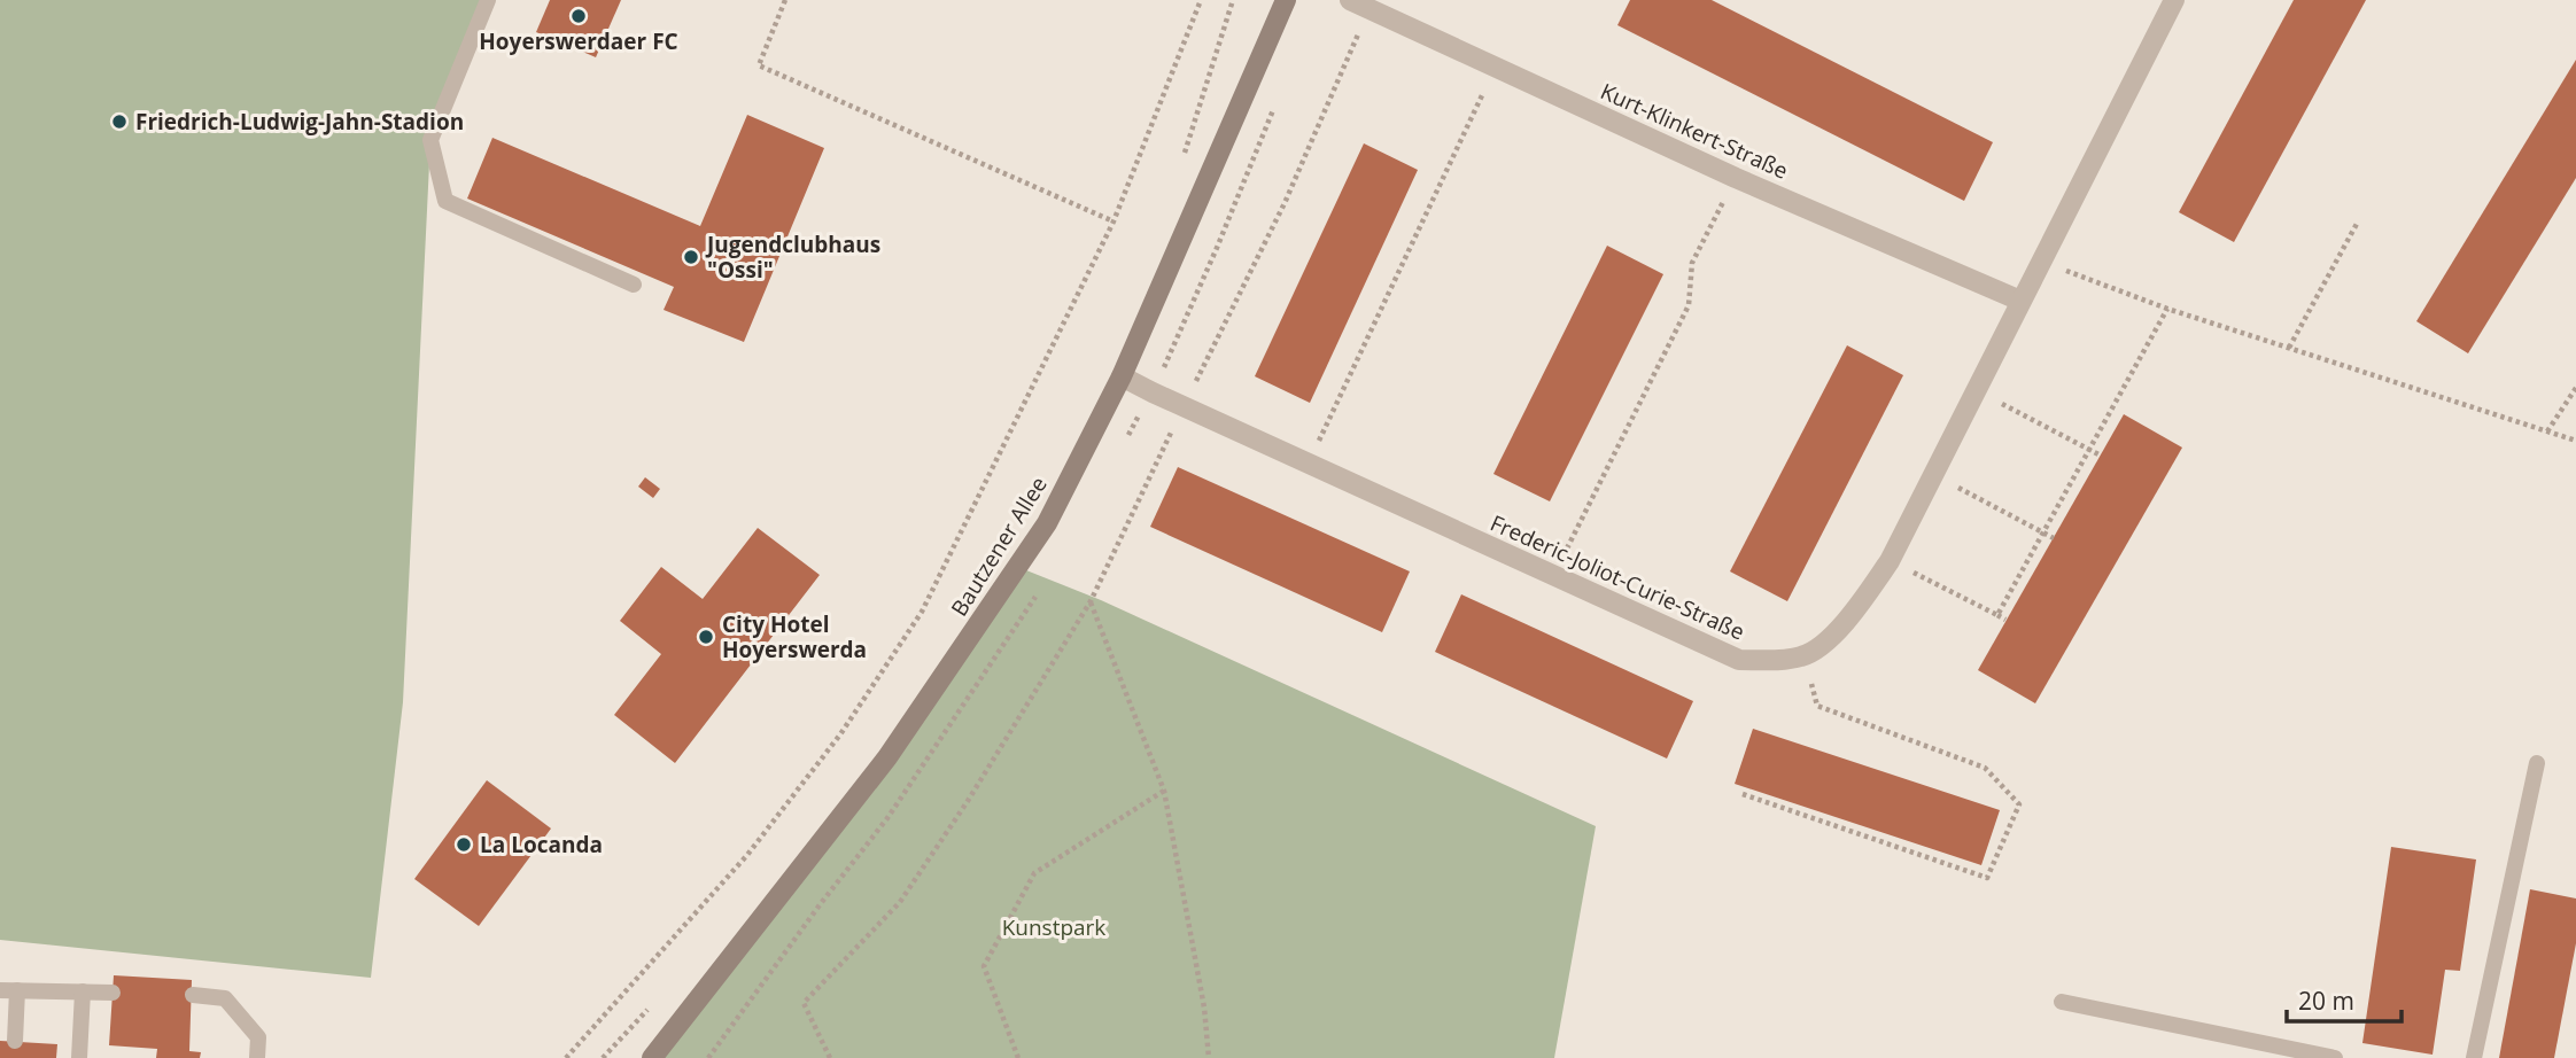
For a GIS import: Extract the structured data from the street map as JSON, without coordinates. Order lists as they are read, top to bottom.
{
  "streets": {
    "street": ["Kurt-Klinkert-Straße", "Bautzener Allee", "Frederic-Joliot-Curie-Straße"]
  },
  "crossings": [
    ["Bautzener Allee", "Frederic-Joliot-Curie-Straße"]
  ],
  "parks": ["Kunstpark"],
  "places": [
    "Hoyerswerdaer FC",
    "Friedrich-Ludwig-Jahn-Stadion",
    "Jugendclubhaus \"Ossi\"",
    "City Hotel Hoyerswerda",
    "La Locanda"
  ],
  "scale_bar": "20 m"
}
